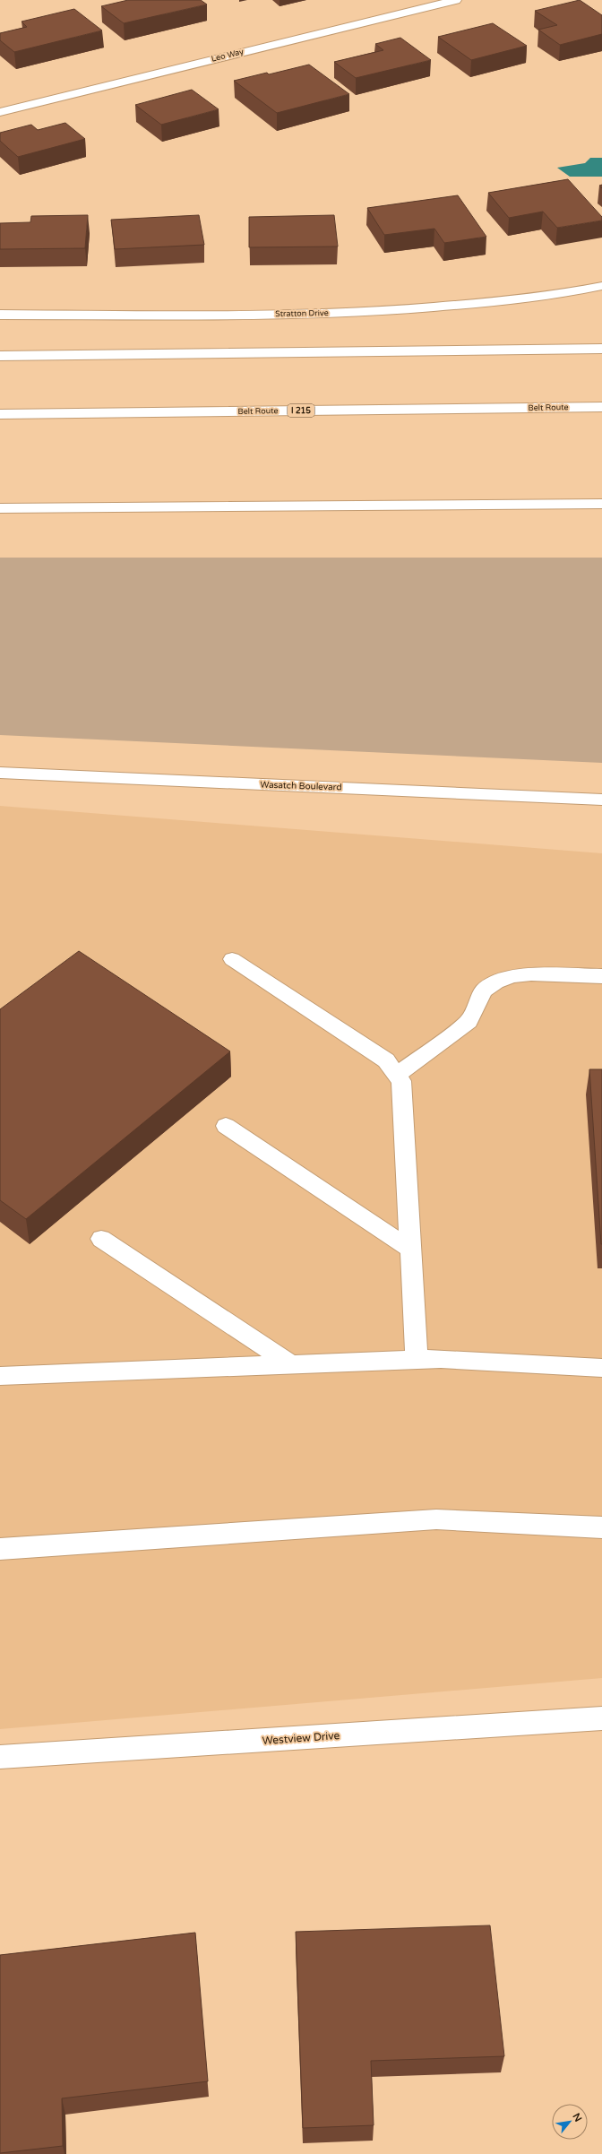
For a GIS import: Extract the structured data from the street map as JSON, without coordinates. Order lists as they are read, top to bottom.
{
  "streets": {
    "main road": [
      "Leo Way",
      "Stratton Drive",
      "Belt Route",
      "I 215",
      "Wasatch Boulevard",
      "Westview Drive"
    ]
  },
  "north": "top right"
}
